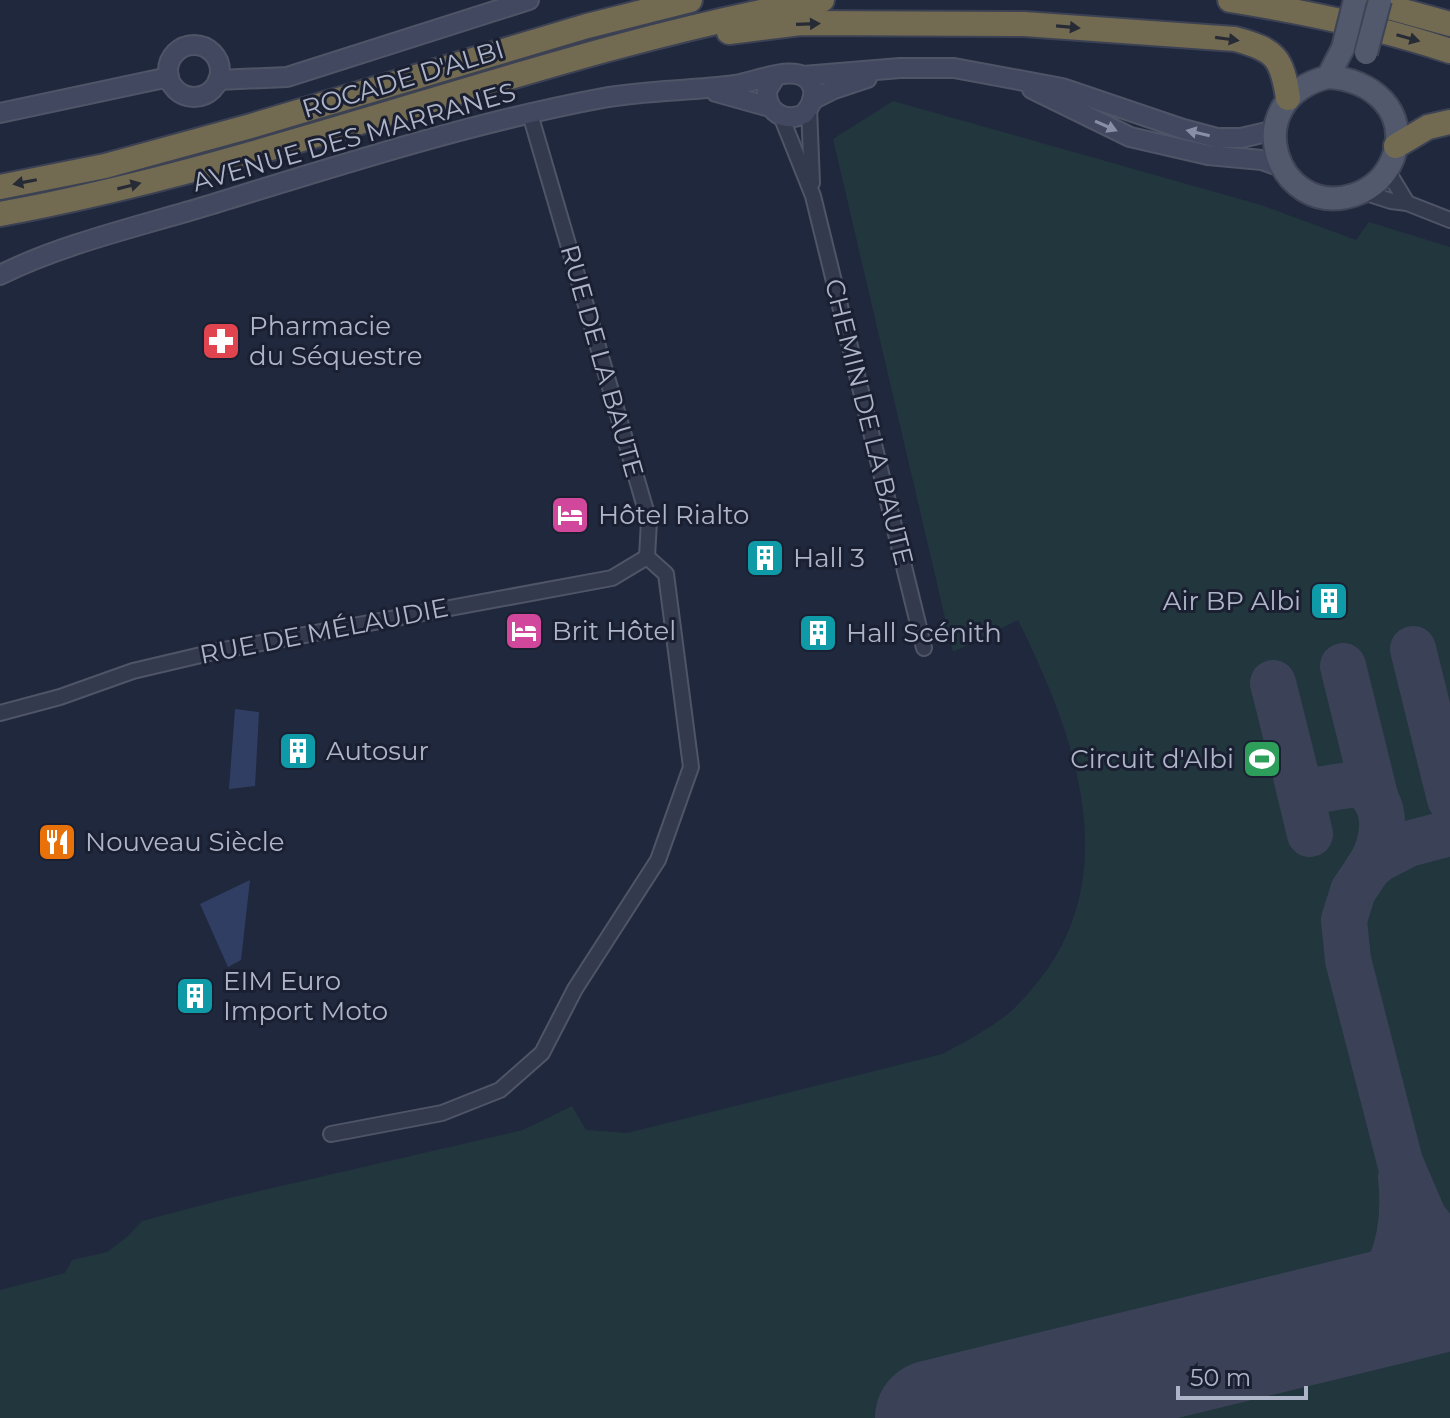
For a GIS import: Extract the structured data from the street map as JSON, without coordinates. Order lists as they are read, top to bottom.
{
  "streets": {
    "highway": ["ROCADE D'ALBI"],
    "street": [
      "AVENUE DES MARRANES",
      "RUE DE LA BAUTE",
      "CHEMIN DE LA BAUTE",
      "RUE DE MÉLAUDIE"
    ]
  },
  "crossings": [
    ["AVENUE DES MARRANES", "RUE DE LA BAUTE"],
    ["AVENUE DES MARRANES", "CHEMIN DE LA BAUTE"],
    ["RUE DE LA BAUTE", "RUE DE MÉLAUDIE"]
  ],
  "places": {
    "pharmacy": ["Pharmacie du Séquestre"],
    "hotel": ["Hôtel Rialto", "Brit Hôtel"],
    "building": [
      "Hall 3",
      "Air BP Albi",
      "Hall Scénith",
      "Autosur",
      "EIM Euro Import Moto"
    ],
    "sports": ["Circuit d'Albi"],
    "restaurant": ["Nouveau Siècle"]
  },
  "scale_bar": "50 m"
}
